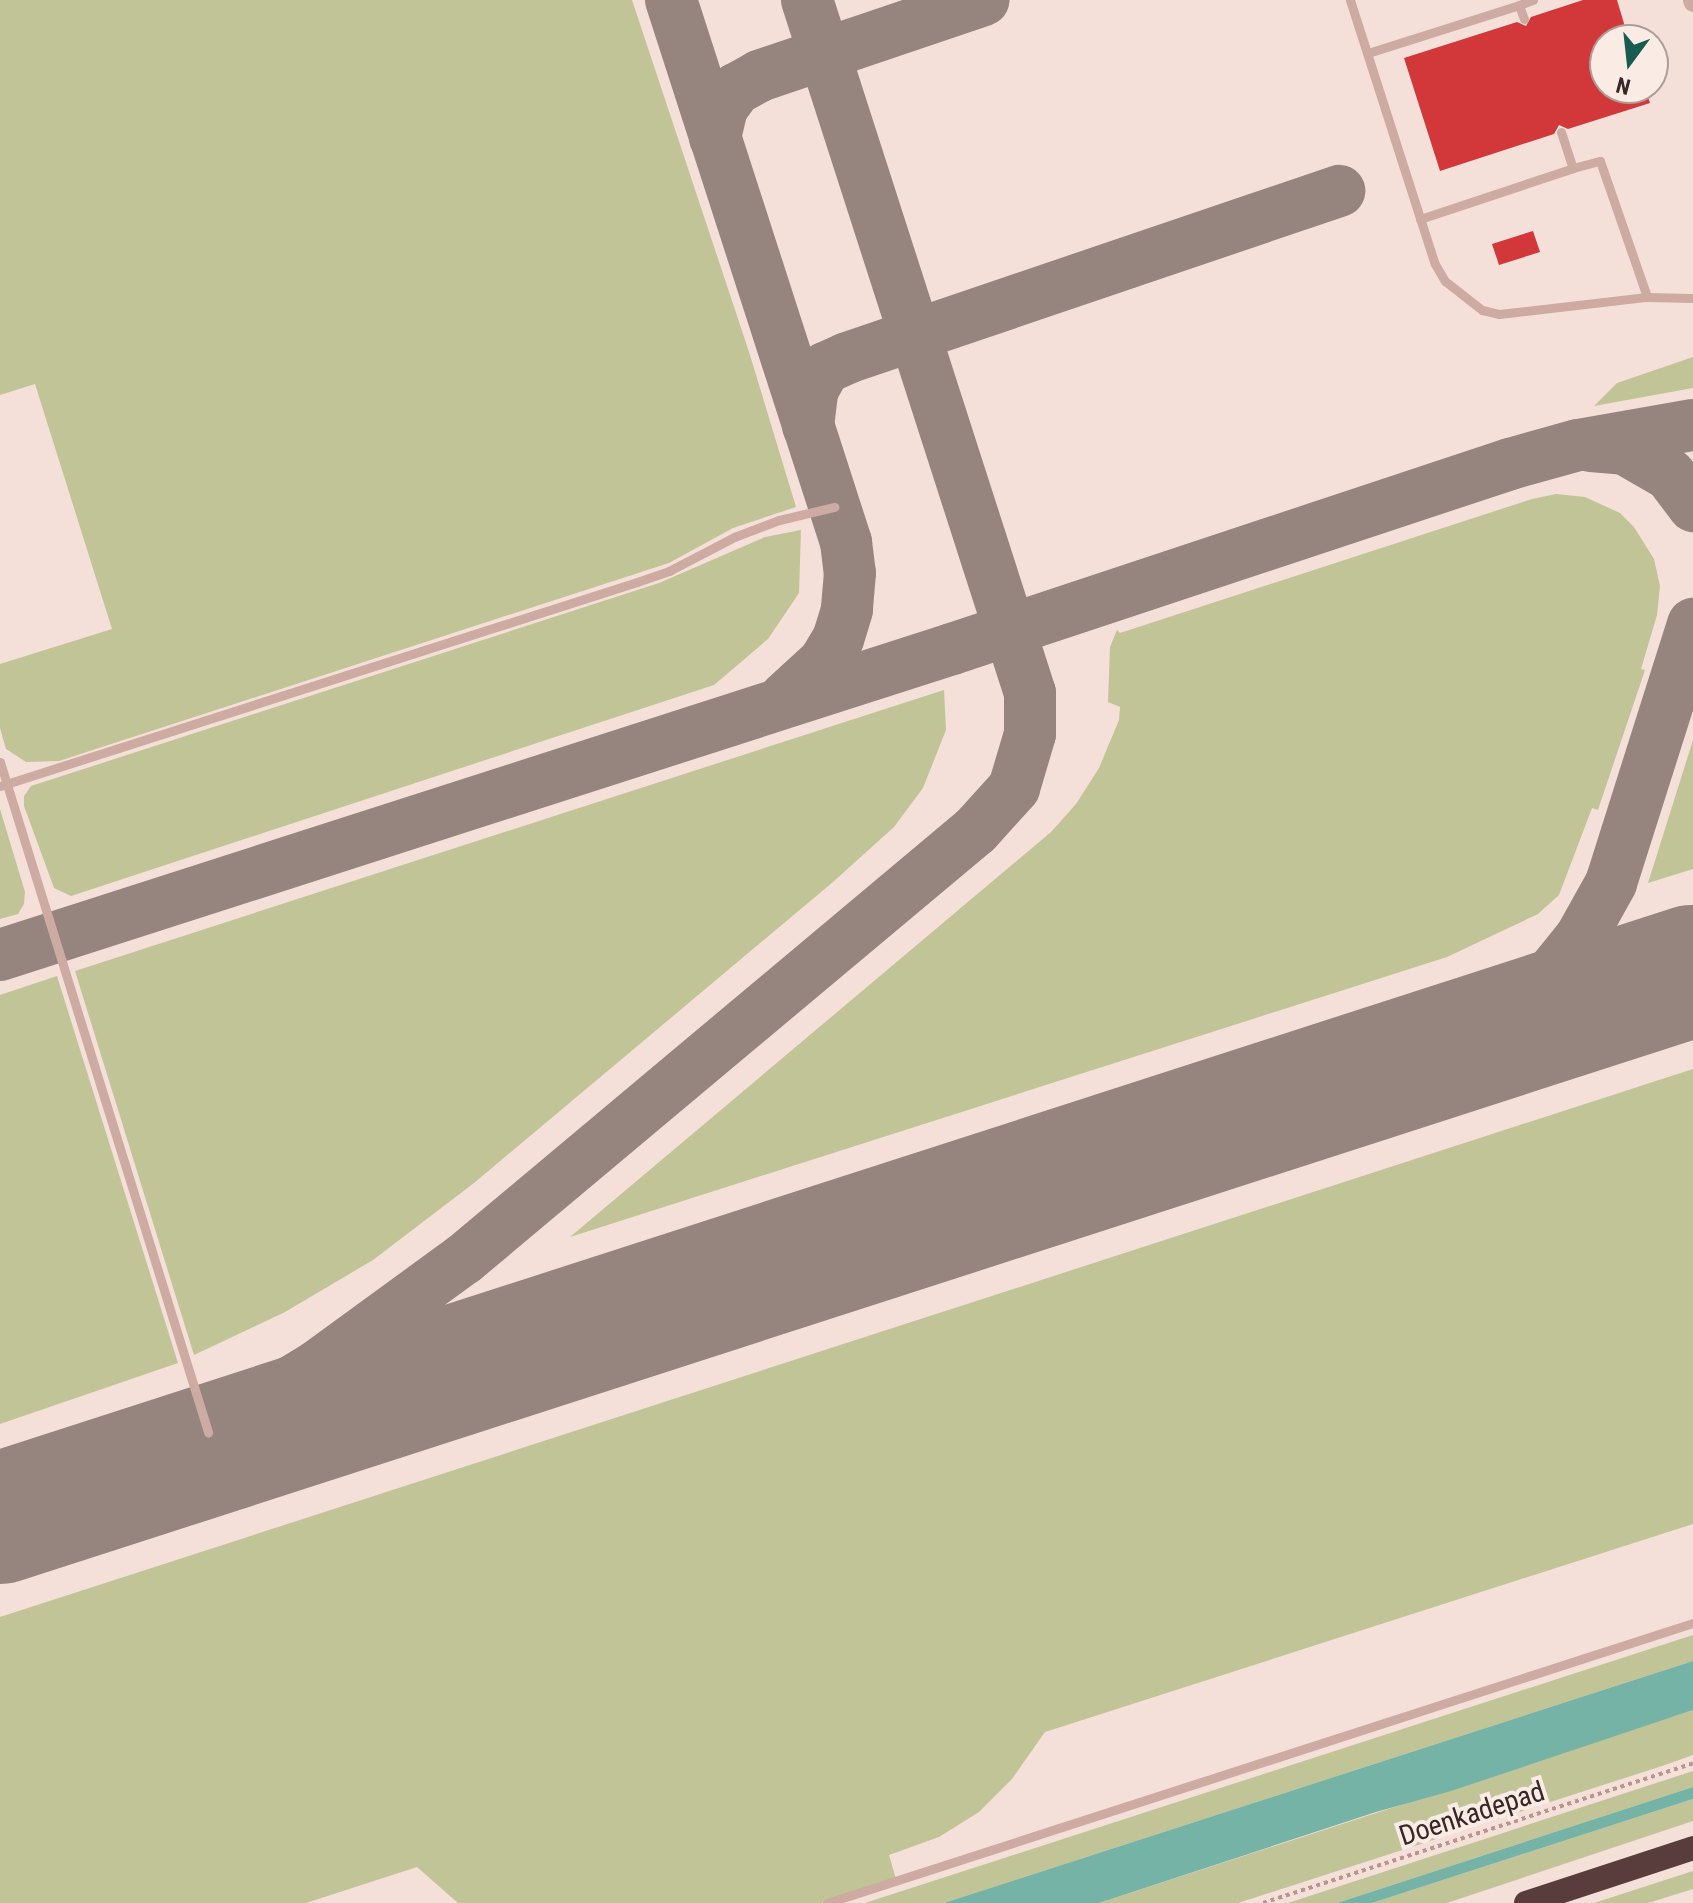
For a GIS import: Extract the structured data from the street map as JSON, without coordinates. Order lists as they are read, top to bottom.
{
  "streets": {
    "path": ["Doenkadepad"]
  },
  "north": "bottom"
}
